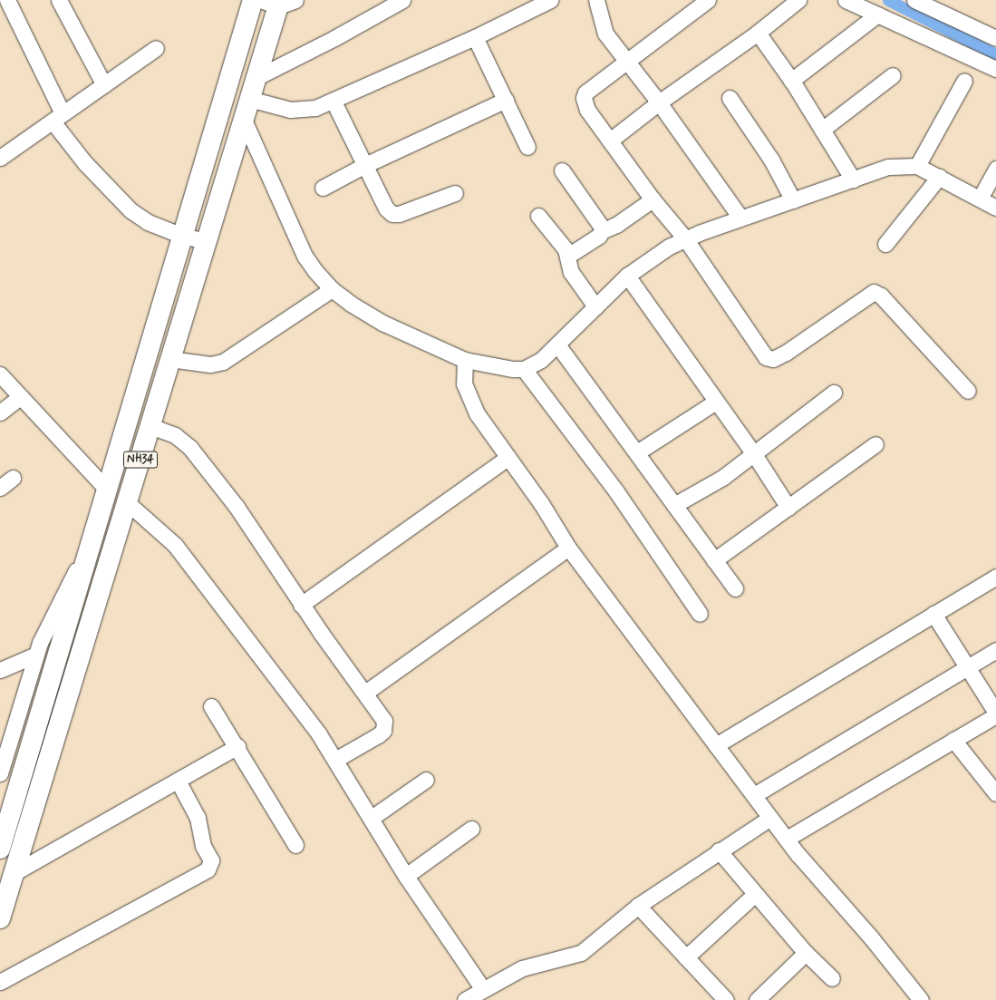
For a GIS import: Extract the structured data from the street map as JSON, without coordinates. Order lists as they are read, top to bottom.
{
  "streets": {
    "highway": ["NH34"]
  }
}
